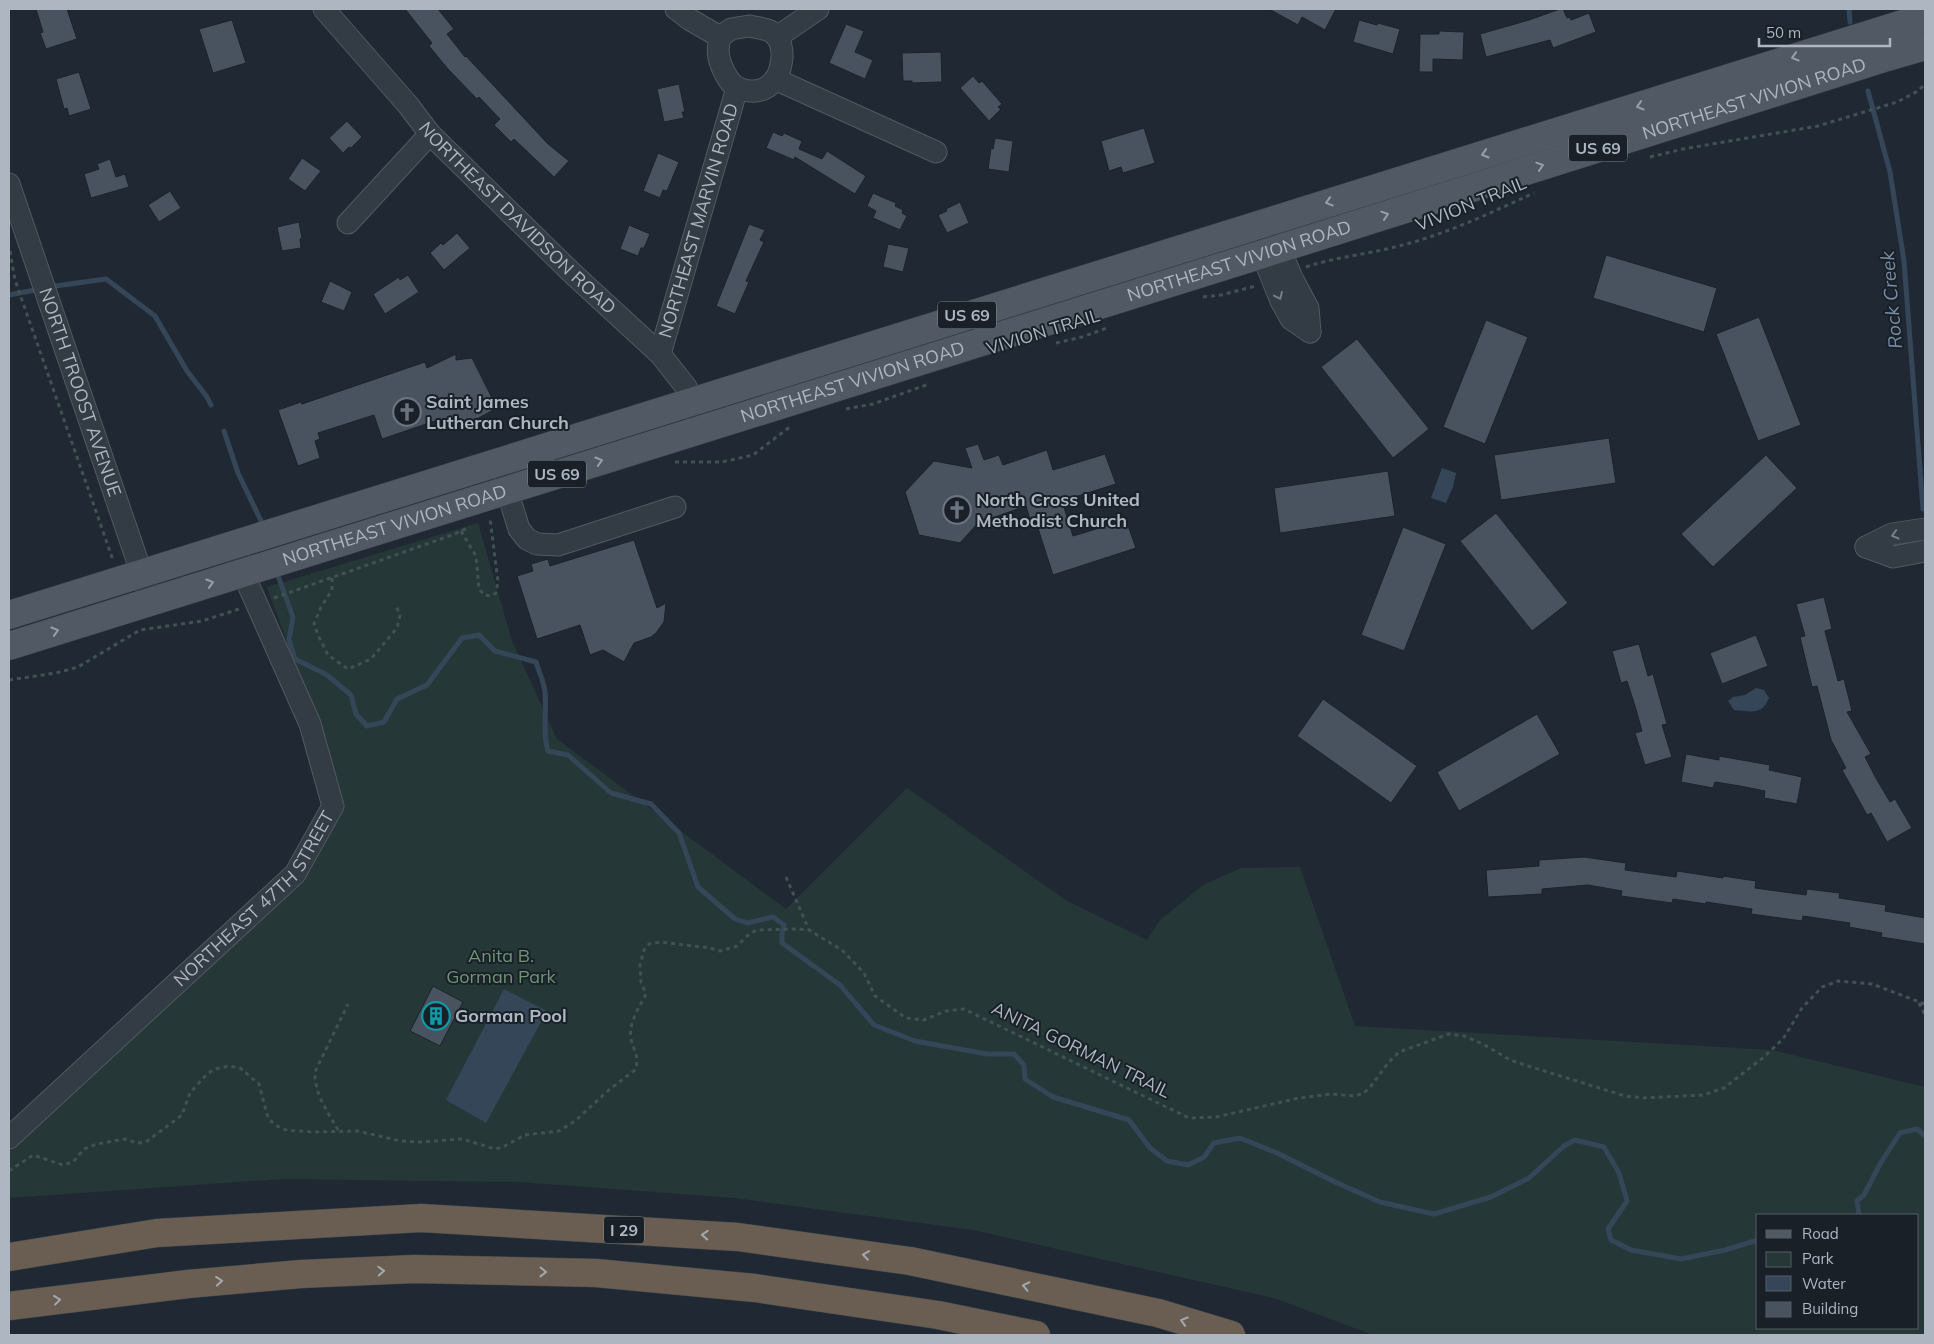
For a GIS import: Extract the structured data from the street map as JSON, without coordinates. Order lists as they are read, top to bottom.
{
  "streets": {
    "highway": ["I 29"],
    "main road": ["NORTHEAST VIVION ROAD", "US 69"],
    "street": [
      "NORTHEAST DAVIDSON ROAD",
      "NORTHEAST MARVIN ROAD",
      "NORTH TROOST AVENUE",
      "NORTHEAST 47TH STREET"
    ],
    "path": ["VIVION TRAIL", "ANITA GORMAN TRAIL"]
  },
  "crossings": [
    ["NORTHEAST VIVION ROAD", "VIVION TRAIL"],
    ["NORTHEAST VIVION ROAD", "NORTHEAST DAVIDSON ROAD"],
    ["NORTHEAST VIVION ROAD", "NORTH TROOST AVENUE"],
    ["NORTHEAST VIVION ROAD", "NORTHEAST 47TH STREET"],
    ["NORTHEAST DAVIDSON ROAD", "NORTHEAST MARVIN ROAD"]
  ],
  "water": ["Rock Creek"],
  "parks": ["Anita B. Gorman Park"],
  "places": {
    "church": ["Saint James Lutheran Church", "North Cross United Methodist Church"],
    "building": ["Gorman Pool"]
  },
  "legend": [
    "Road",
    "Park",
    "Water",
    "Building"
  ],
  "scale_bar": "50 m"
}
